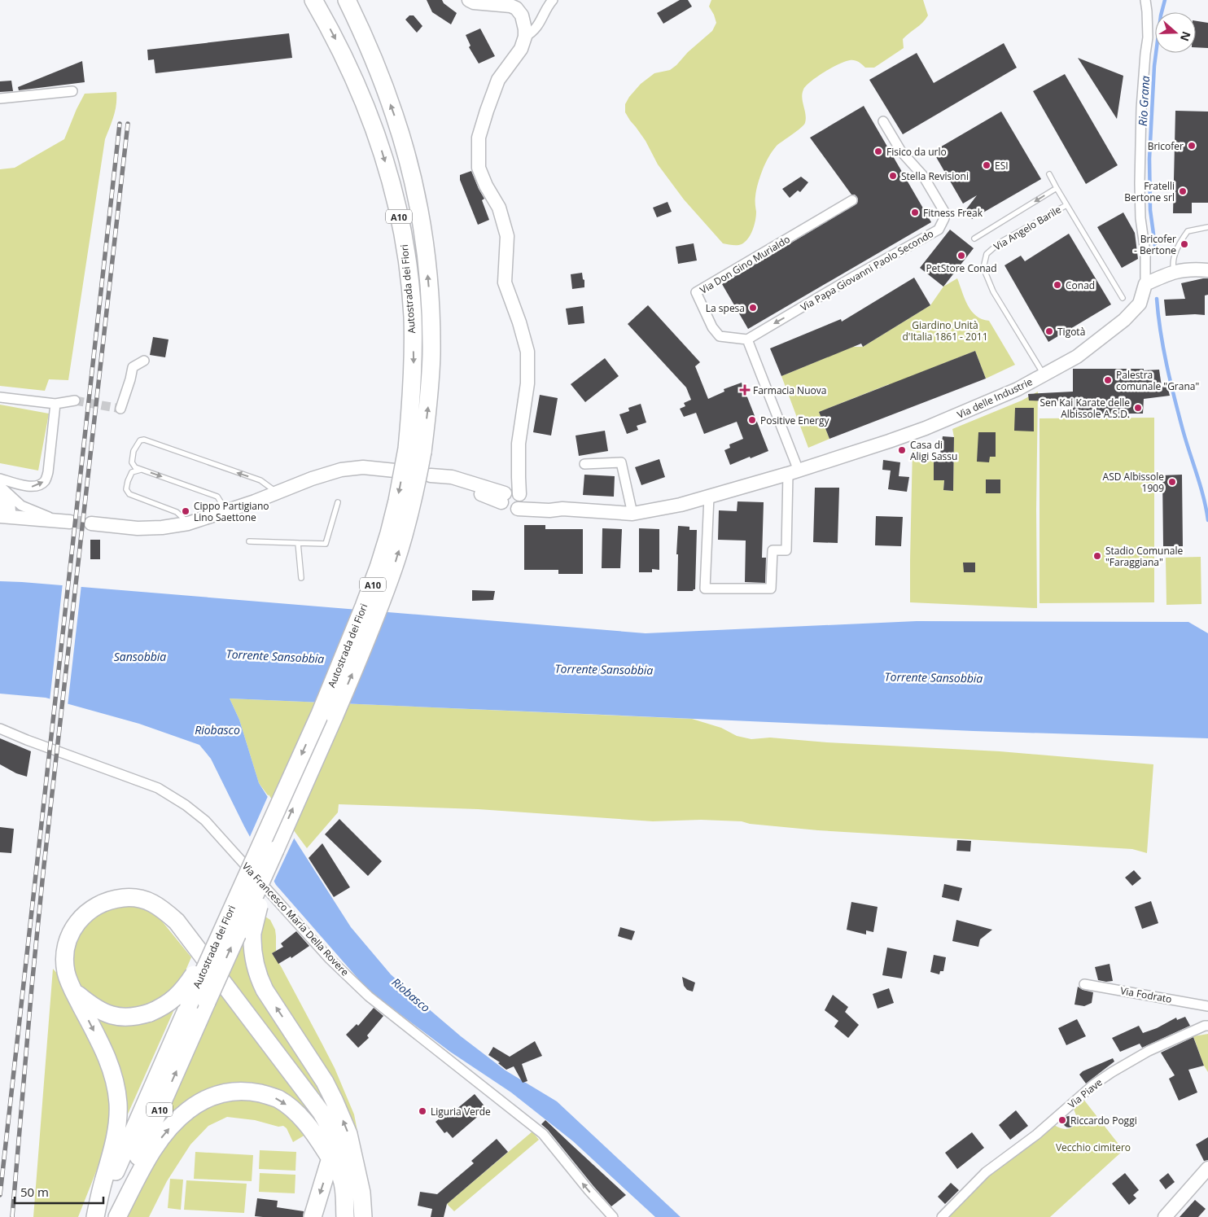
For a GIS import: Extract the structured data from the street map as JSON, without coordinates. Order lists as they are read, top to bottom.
{
  "streets": {
    "highway": ["A10", "Autostrada dei Fiori"],
    "street": [
      "Via Don Gino Murialdo",
      "Via Papa Giovanni Paolo Secondo",
      "Via delle Industrie",
      "Via Francesco Maria Della Rovere",
      "Via Fodrato",
      "Via Piave"
    ],
    "lane": ["Via Angelo Barile"]
  },
  "crossings": [
    ["Via Angelo Barile", "Via delle Industrie"],
    ["Via Don Gino Murialdo", "Via Papa Giovanni Paolo Secondo"]
  ],
  "one_way": ["Via Francesco Maria Della Rovere"],
  "water": [
    "Rio Grana",
    "Sansobbia",
    "Torrente Sansobbia",
    "Riobasco"
  ],
  "parks": ["Giardino Unità d'Italia 1861 - 2011", "Vecchio cimitero"],
  "places": {
    "other": [
      "Bricofer",
      "Fisico da urlo",
      "ESI",
      "Stella Revisioni",
      "Fratelli Bertone srl",
      "Fitness Freak",
      "Bricofer - Bertone",
      "PetStore Conad",
      "Conad",
      "La spesa",
      "Tigotà",
      "Palestra comunale \"Grana\"",
      "Sen Kai Karate delle Albissole A.S.D.",
      "Positive Energy",
      "Casa di Aligi Sassu",
      "ASD Albissole 1909",
      "Cippo Partigiano Lino Saettone",
      "Stadio Comunale \"Faraggiana\"",
      "Liguria Verde",
      "Riccardo Poggi"
    ],
    "health": ["Farmacia Nuova"]
  },
  "scale_bar": "50 m",
  "north": "right"
}
